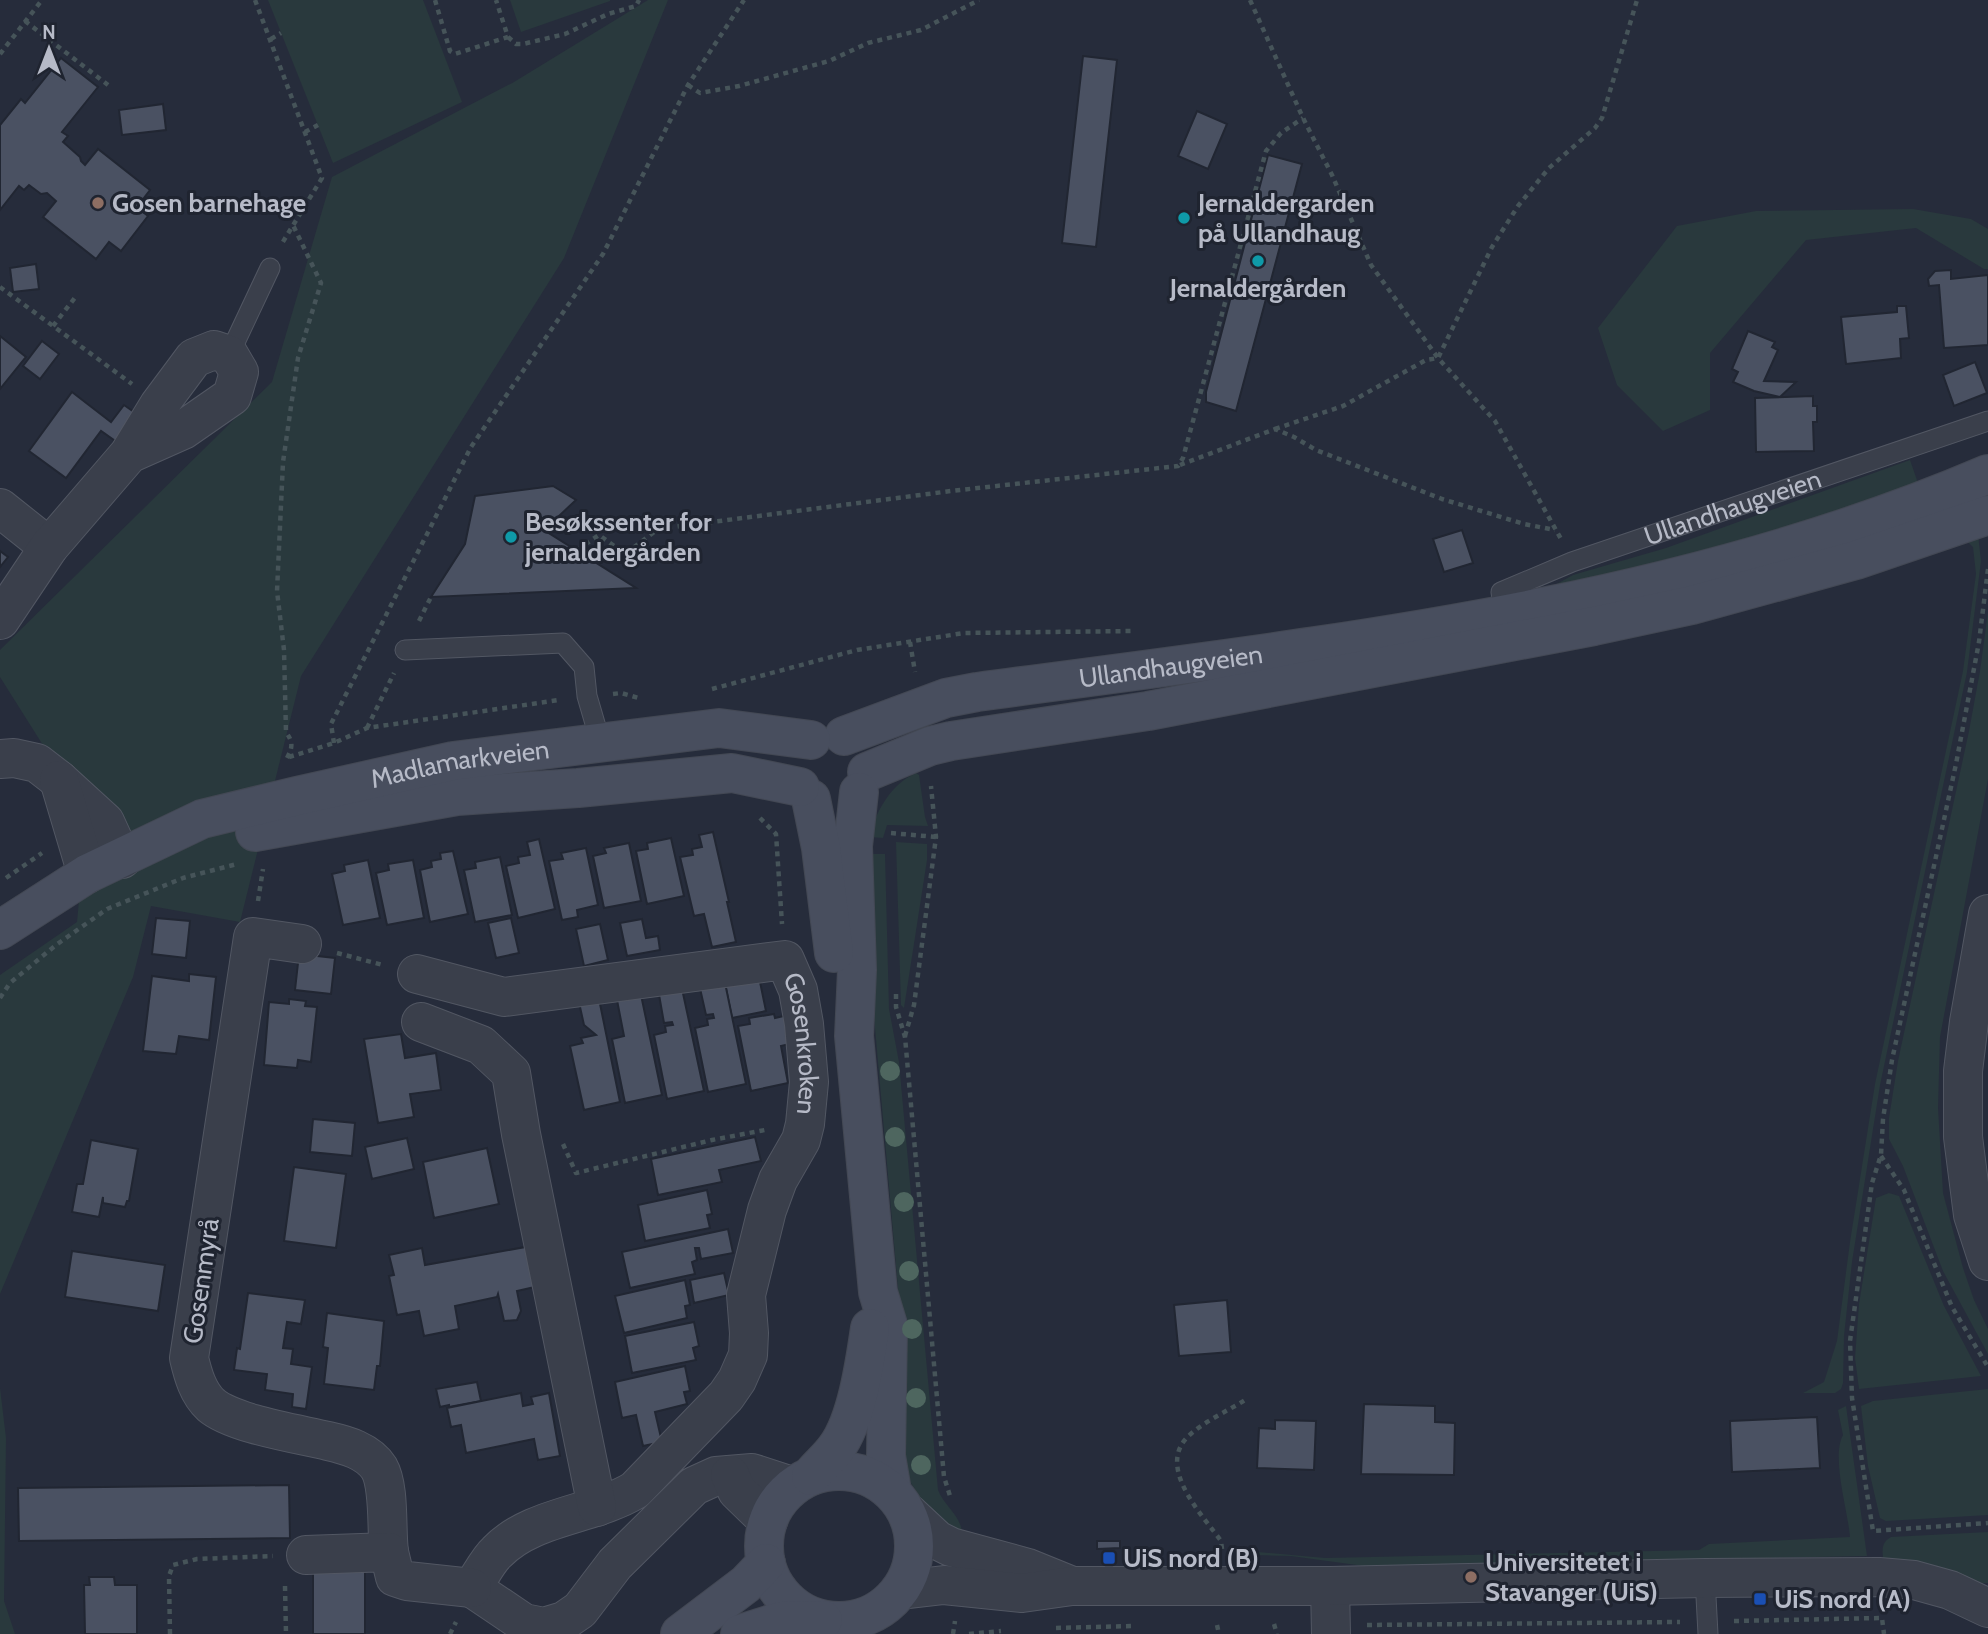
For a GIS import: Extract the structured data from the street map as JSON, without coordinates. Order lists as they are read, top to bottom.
{
  "streets": {
    "main road": ["Ullandhaugveien", "Madlamarkveien"],
    "street": ["Gosenkroken", "Gosenmyrå"]
  },
  "crossings": [
    ["Ullandhaugveien", "Madlamarkveien"],
    ["Gosenkroken", "Gosenmyrå"]
  ],
  "places": {
    "other": [
      "Gosen barnehage",
      "Jernaldergarden på Ullandhaug",
      "Jernaldergården",
      "Besøkssenter for jernaldergården",
      "Universitetet i Stavanger (UiS)"
    ],
    "transit": ["UiS nord (B)", "UiS nord (A)"]
  },
  "north": "top"
}
